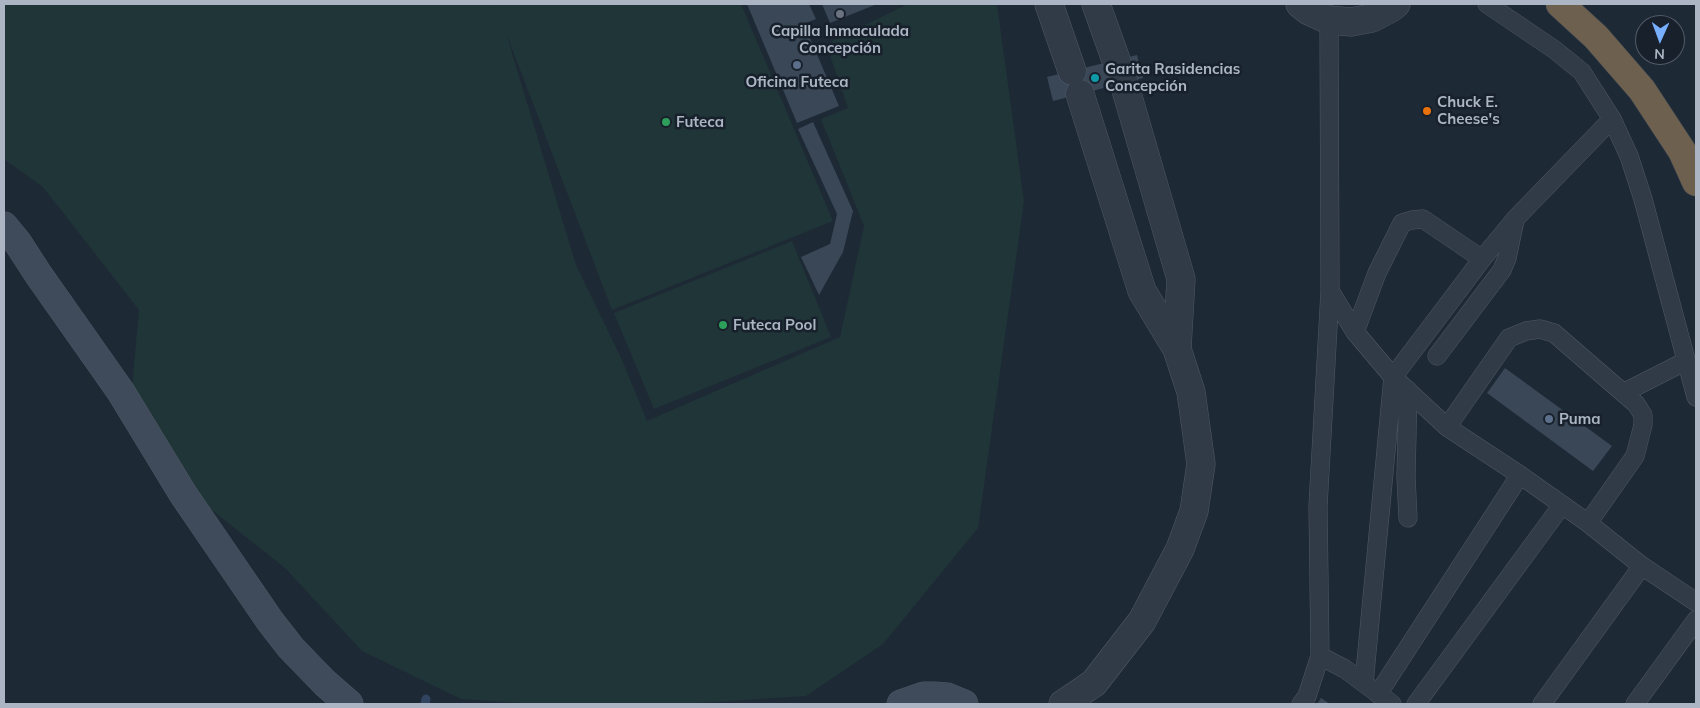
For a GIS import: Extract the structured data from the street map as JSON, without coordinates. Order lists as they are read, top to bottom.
{
  "places": [
    "Capilla Inmaculada Concepción",
    "Oficina Futeca",
    "Garita Rasidencias Concepción",
    "Chuck E. Cheese's",
    "Futeca",
    "Futeca Pool",
    "Puma"
  ],
  "north": "bottom"
}
